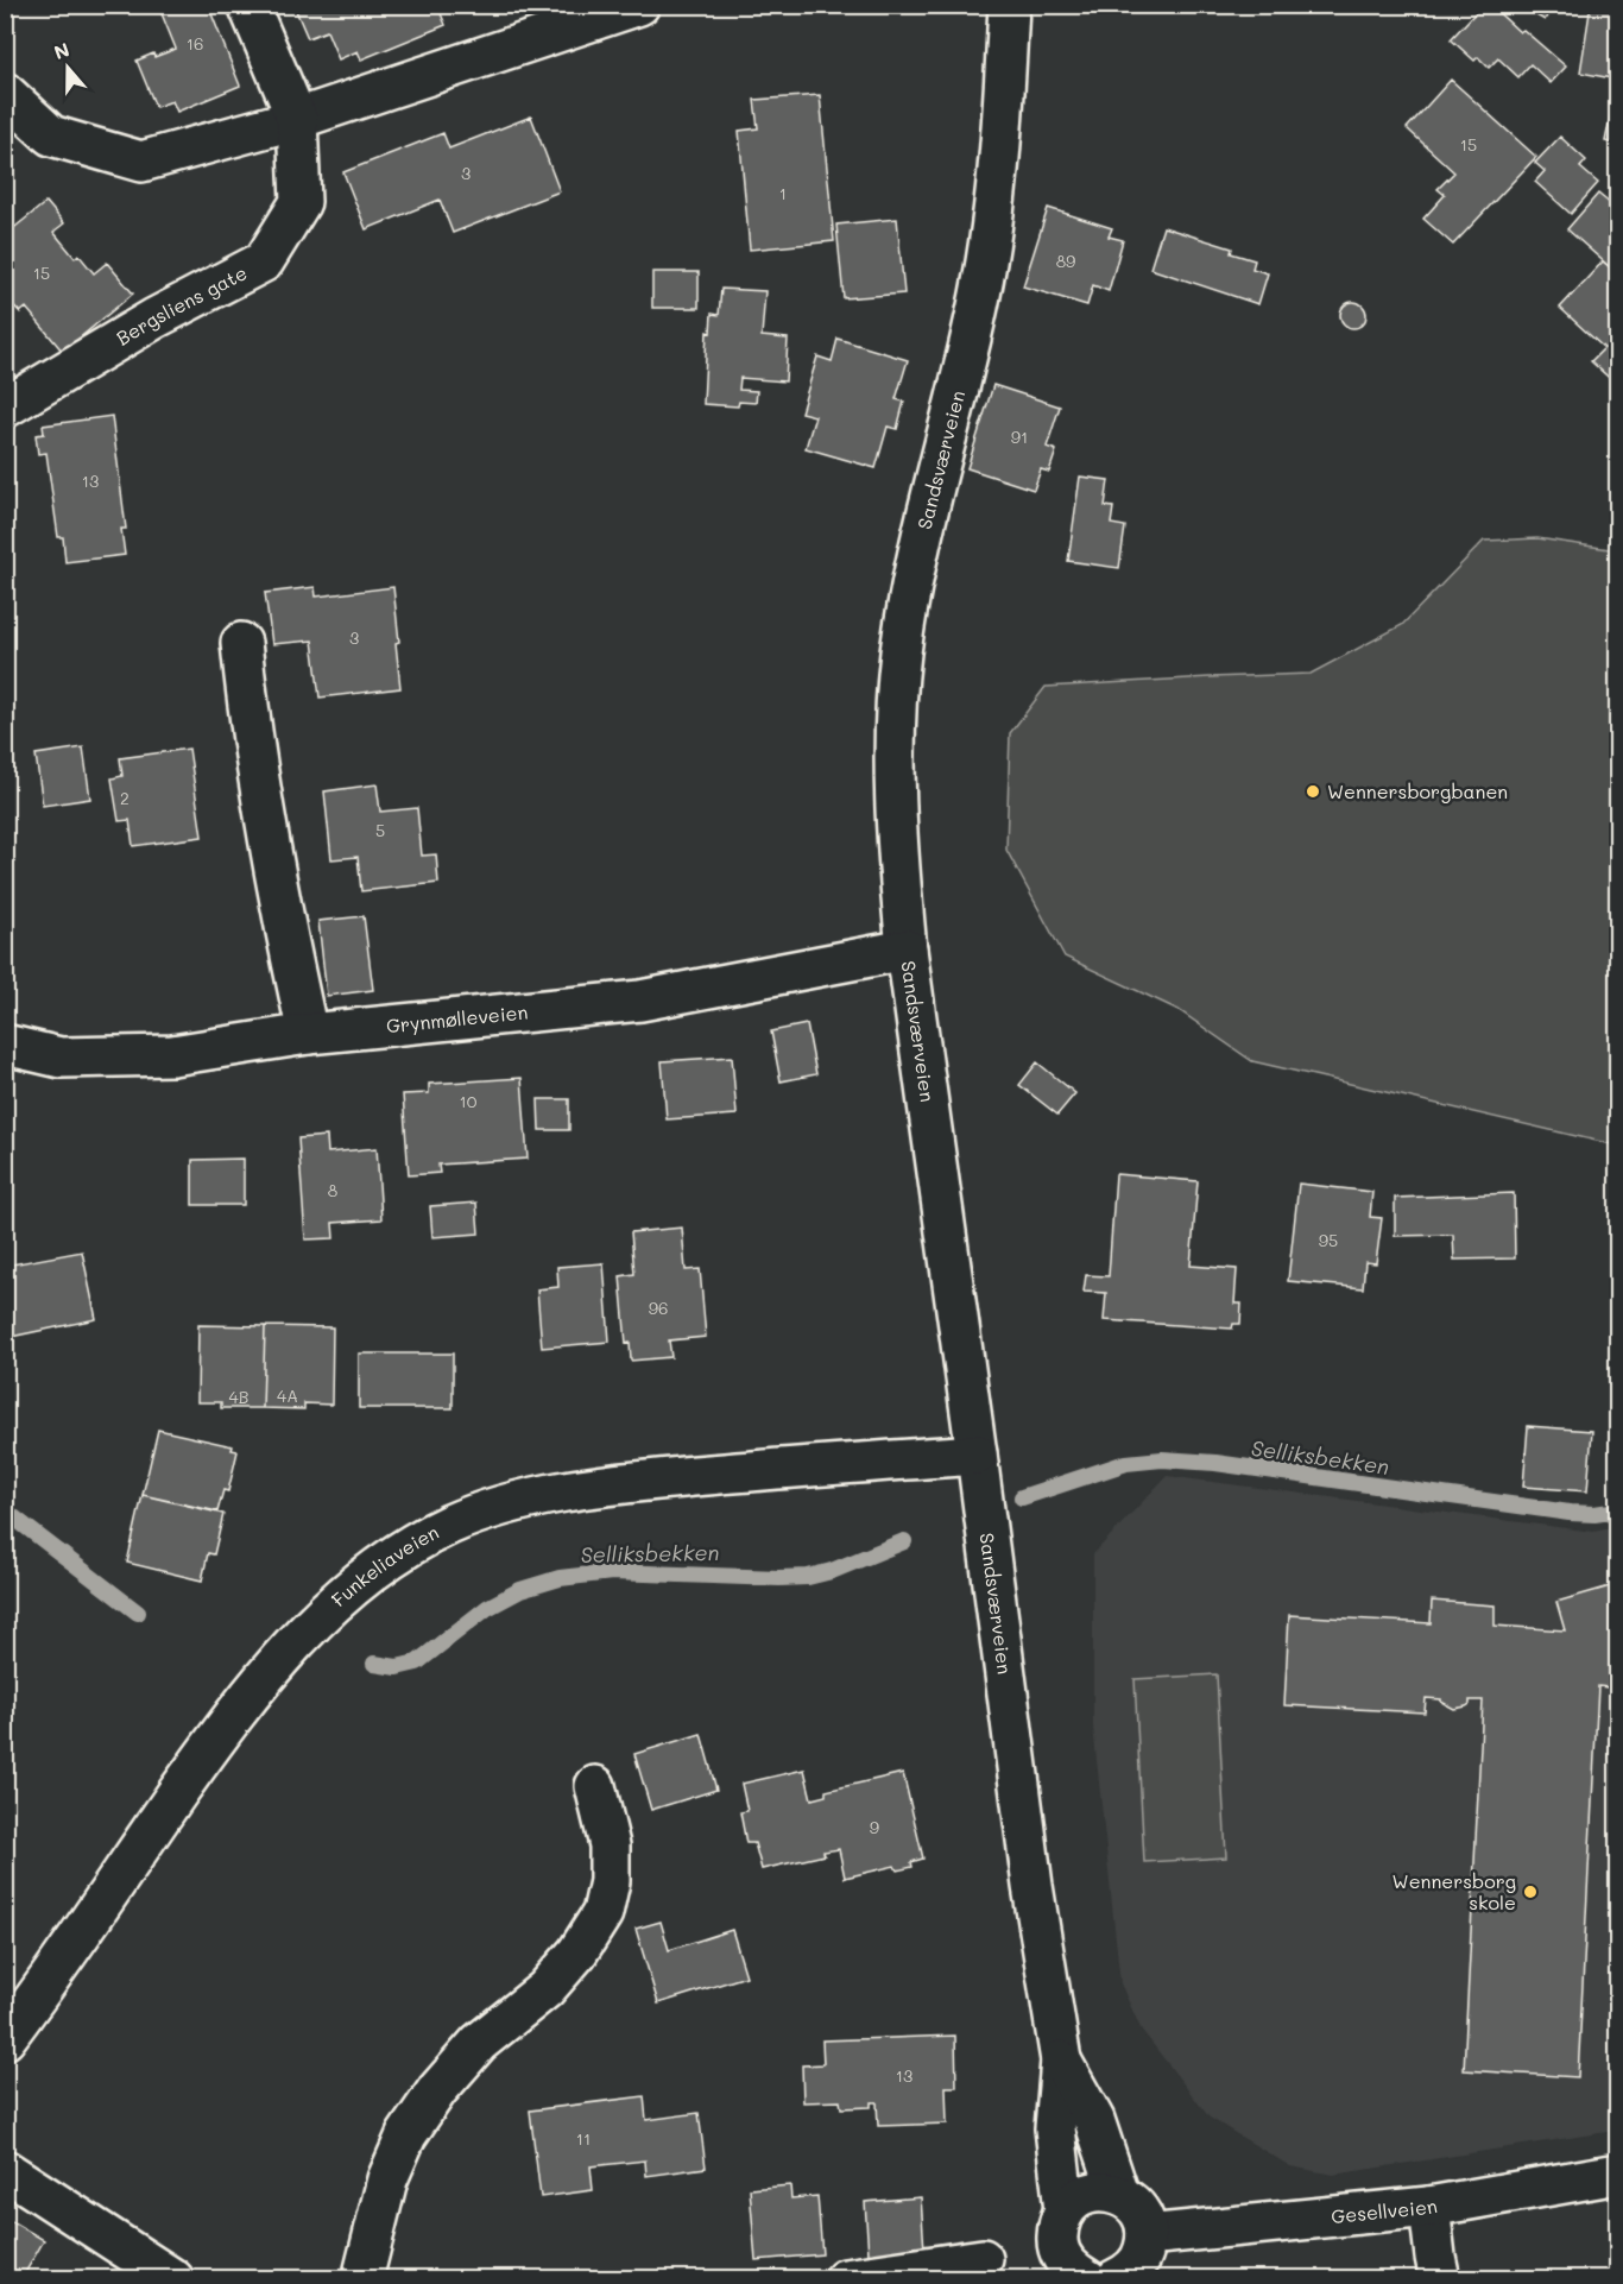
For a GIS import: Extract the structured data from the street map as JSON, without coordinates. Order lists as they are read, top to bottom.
{
  "streets": {
    "street": [
      "Bergsliens gate",
      "Sandsværveien",
      "Grynmølleveien",
      "Funkeliaveien",
      "Gesellveien"
    ]
  },
  "crossings": [
    ["Sandsværveien", "Grynmølleveien"],
    ["Sandsværveien", "Funkeliaveien"]
  ],
  "water": ["Selliksbekken"],
  "places": ["Wennersborgbanen", "Wennersborg skole"],
  "house_numbers": [
    "16",
    "15",
    "3",
    "1",
    "89",
    "15",
    "91",
    "13",
    "3",
    "2",
    "5",
    "10",
    "8",
    "95",
    "96",
    "4A",
    "4B",
    "9",
    "13",
    "11"
  ],
  "north": "top"
}
